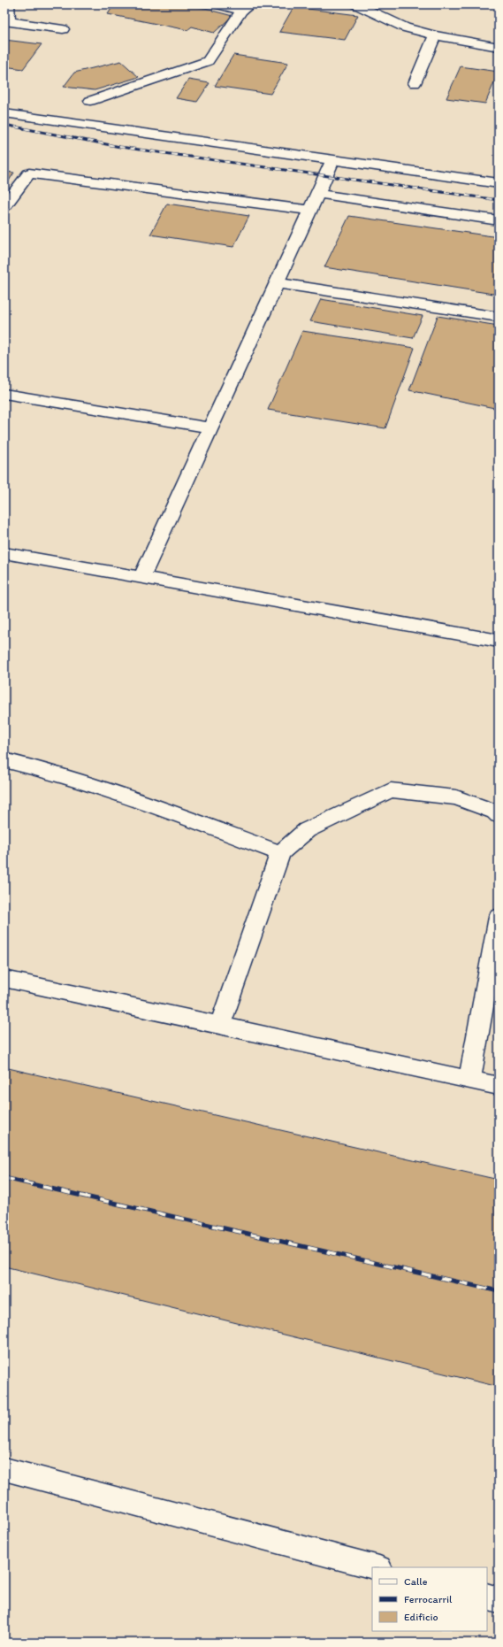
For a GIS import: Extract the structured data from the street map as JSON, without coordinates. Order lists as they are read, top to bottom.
{
  "legend": ["Calle", "Ferrocarril", "Edificio"]
}
